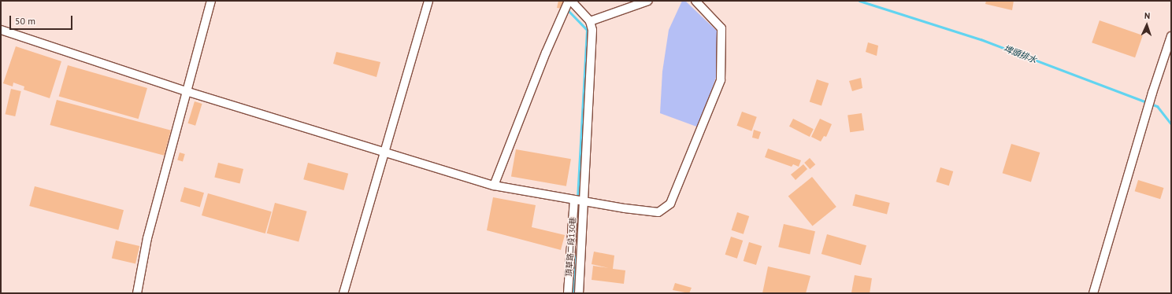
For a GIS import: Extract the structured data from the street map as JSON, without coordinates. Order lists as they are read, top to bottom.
{
  "streets": {
    "street": ["頂草路二段130巷"]
  },
  "water": ["埤頭排水"],
  "scale_bar": "50 m",
  "north": "top"
}
